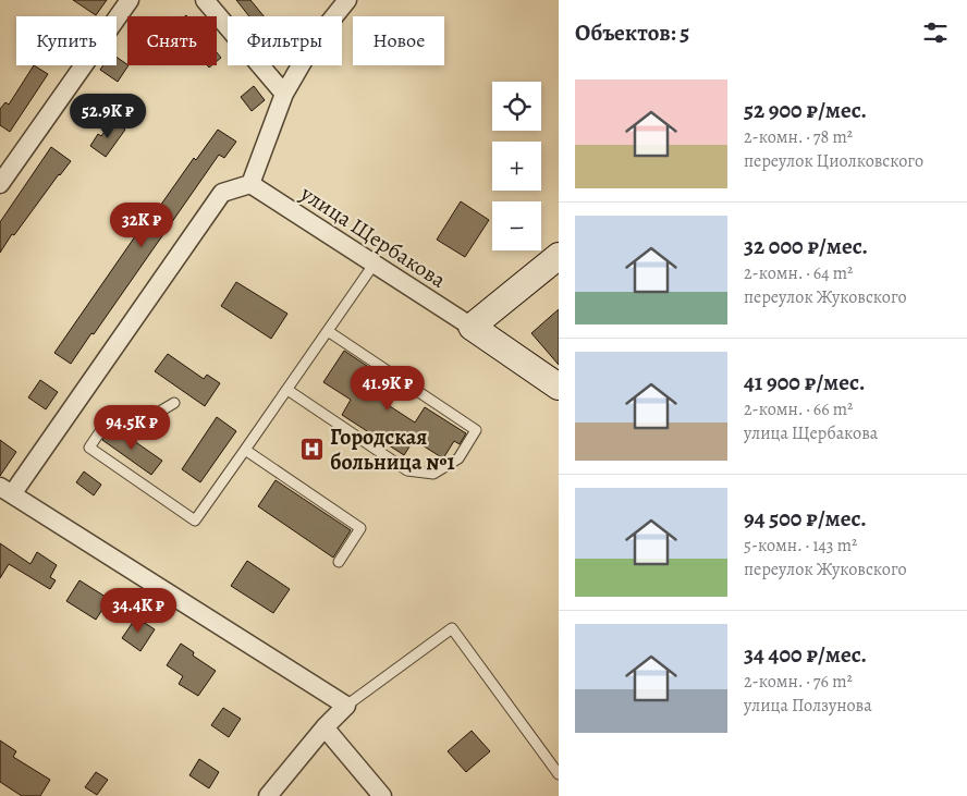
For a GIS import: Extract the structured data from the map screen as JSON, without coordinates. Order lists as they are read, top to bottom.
{
  "streets": {
    "street": ["улица Щербакова"]
  },
  "places": {
    "hospital": ["Городская больница №1"]
  },
  "page": {
    "heading": "Объектов: 5",
    "chip": [
      "Купить",
      "Снять",
      "Фильтры",
      "Новое"
    ],
    "list": [
      {
        "name": "52 900 ₽/мес.",
        "note": "2-комн. · 78 m² · переулок Циолковского"
      },
      {
        "name": "32 000 ₽/мес.",
        "note": "2-комн. · 64 m² · переулок Жуковского"
      },
      {
        "name": "41 900 ₽/мес.",
        "note": "2-комн. · 66 m² · улица Щербакова"
      },
      {
        "name": "94 500 ₽/мес.",
        "note": "5-комн. · 143 m² · переулок Жуковского"
      },
      {
        "name": "34 400 ₽/мес.",
        "note": "2-комн. · 76 m² · улица Ползунова"
      }
    ],
    "map_buttons": ["+", "−"],
    "price": [
      "52.9K ₽",
      "32K ₽",
      "41.9K ₽",
      "94.5K ₽",
      "34.4K ₽"
    ]
  }
}
